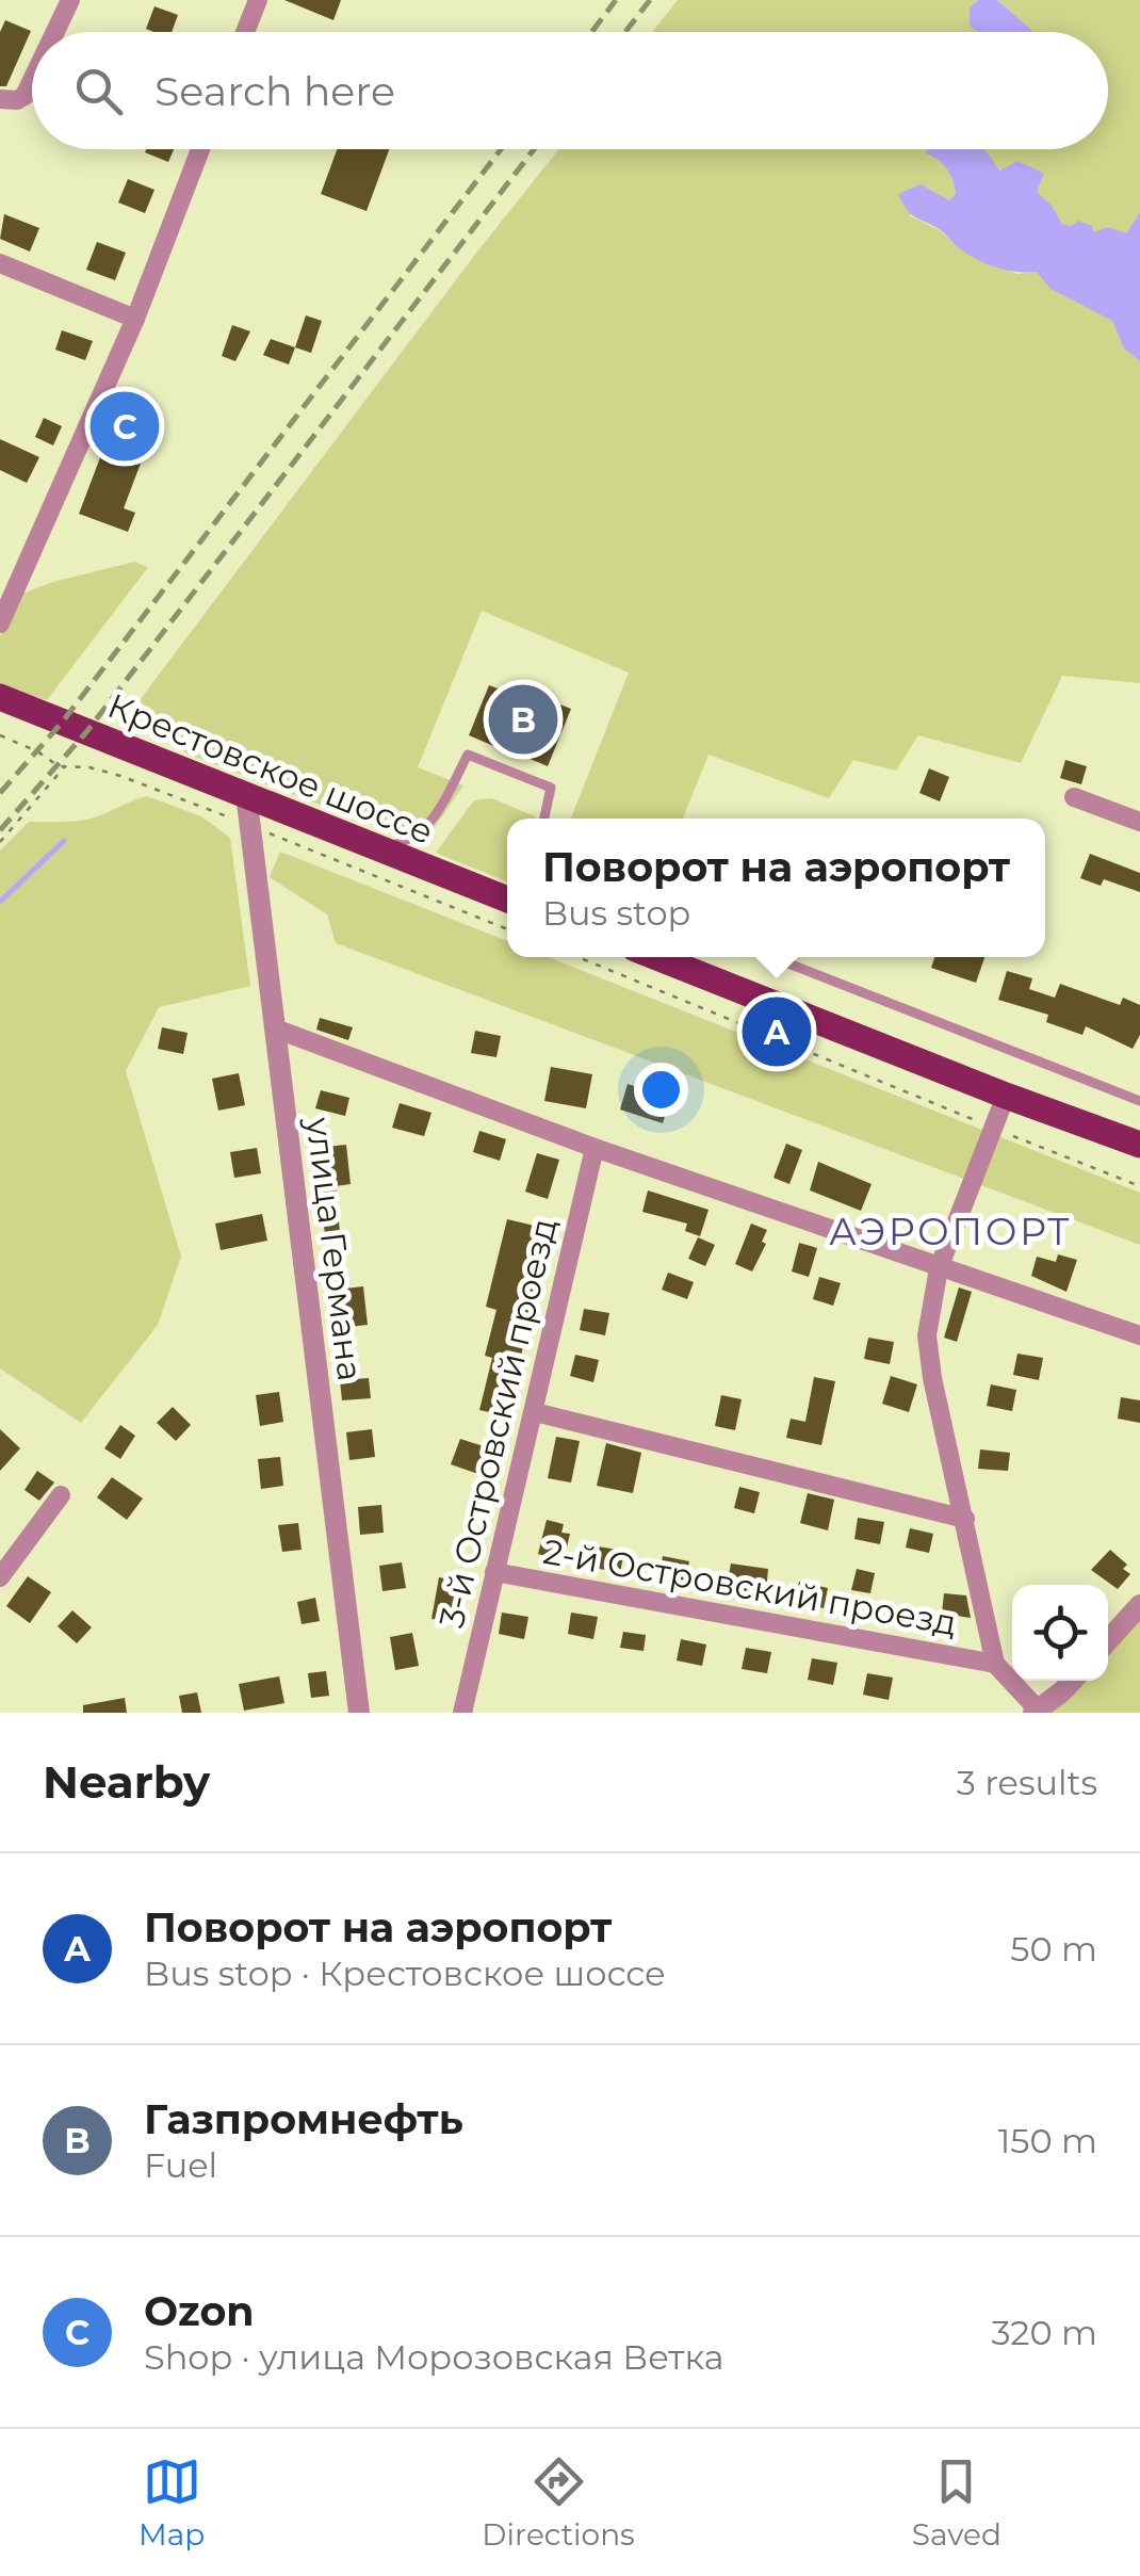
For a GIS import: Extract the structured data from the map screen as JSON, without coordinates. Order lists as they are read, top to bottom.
{
  "streets": {
    "main road": ["Крестовское шоссе"],
    "street": ["улица Германа", "3-й Островский проезд", "2-й Островский проезд"]
  },
  "crossings": [
    ["Крестовское шоссе", "улица Германа"],
    ["3-й Островский проезд", "2-й Островский проезд"]
  ],
  "districts": ["АЭРОПОРТ"],
  "page": {
    "search": "Search here",
    "pins": ["C", "B", "A"],
    "popup": ["Поворот на аэропорт", "Bus stop"],
    "heading": ["Nearby", "3 results"],
    "list": [
      {
        "mark": "A",
        "name": "Поворот на аэропорт",
        "note": "Bus stop · Крестовское шоссе",
        "value": "50 m"
      },
      {
        "mark": "B",
        "name": "Газпромнефть",
        "note": "Fuel",
        "value": "150 m"
      },
      {
        "mark": "C",
        "name": "Ozon",
        "note": "Shop · улица Морозовская Ветка",
        "value": "320 m"
      }
    ],
    "nav": ["Map", "Directions", "Saved"]
  }
}
